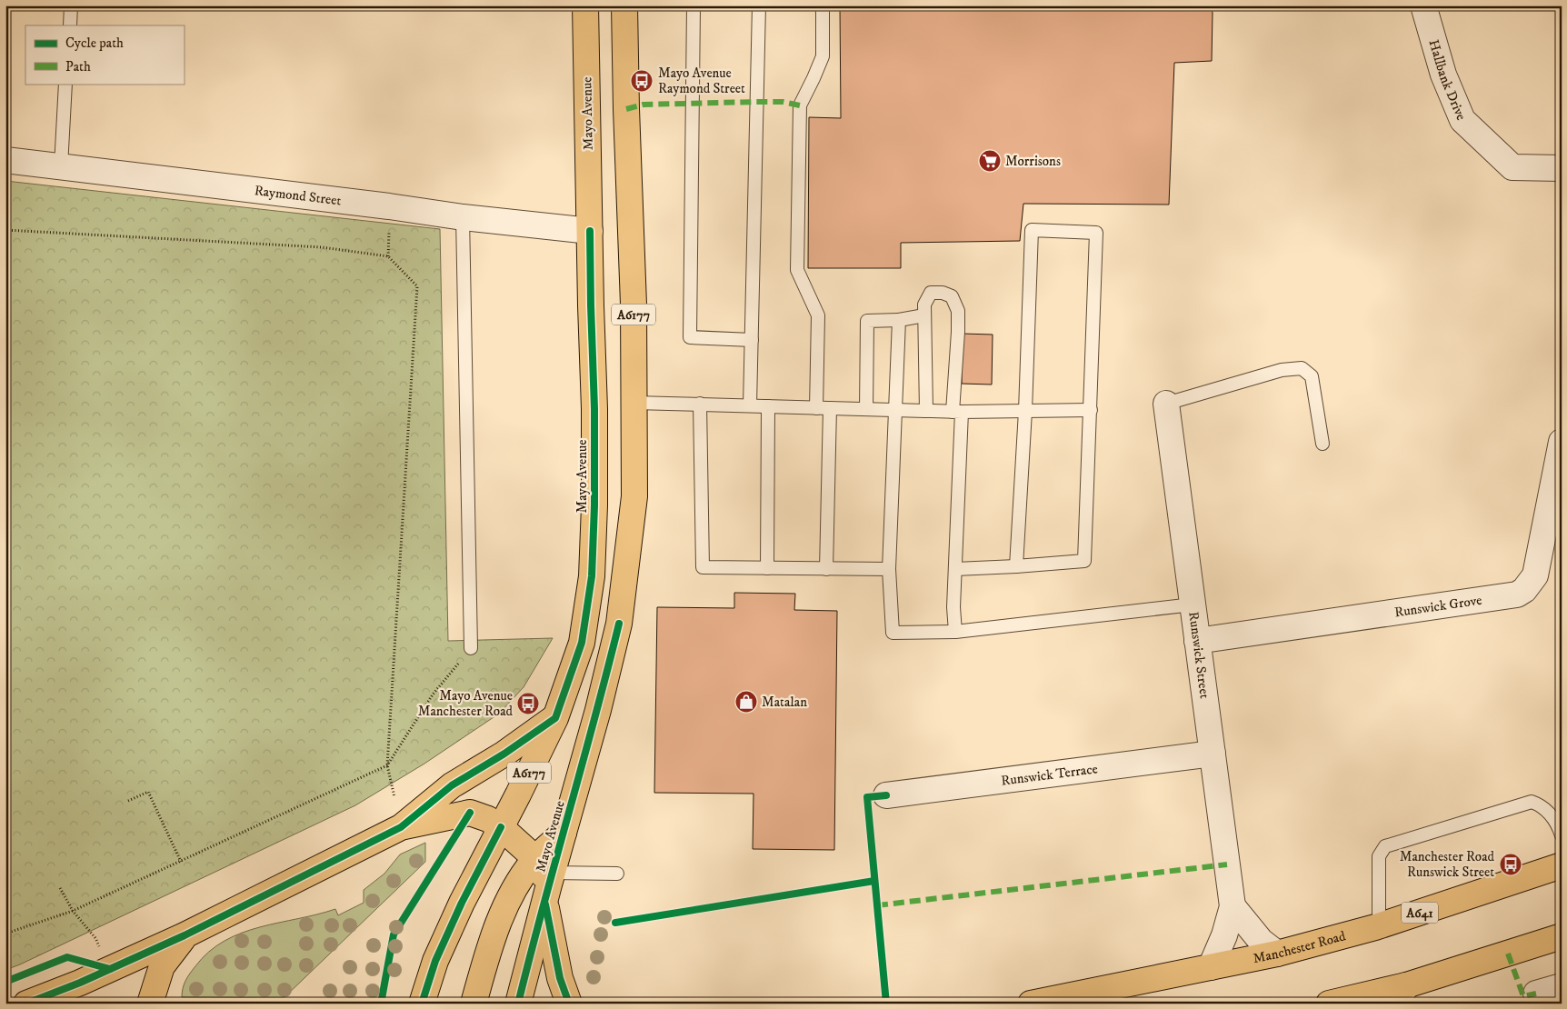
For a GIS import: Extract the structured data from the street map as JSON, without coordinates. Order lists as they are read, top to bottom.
{
  "streets": {
    "main road": [
      "Mayo Avenue",
      "A6177",
      "A641",
      "Manchester Road"
    ],
    "street": [
      "Hallbank Drive",
      "Raymond Street",
      "Runswick Grove",
      "Runswick Street",
      "Runswick Terrace"
    ]
  },
  "crossings": [
    ["Mayo Avenue", "Raymond Street"],
    ["Runswick Grove", "Runswick Street"],
    ["Runswick Street", "Runswick Terrace"],
    ["Runswick Street", "Manchester Road"]
  ],
  "places": {
    "bus stop": ["Mayo Avenue Raymond Street", "Mayo Avenue Manchester Road", "Manchester Road Runswick Street"],
    "supermarket": ["Morrisons"],
    "shop": ["Matalan"]
  },
  "legend": ["Cycle path", "Path"]
}
